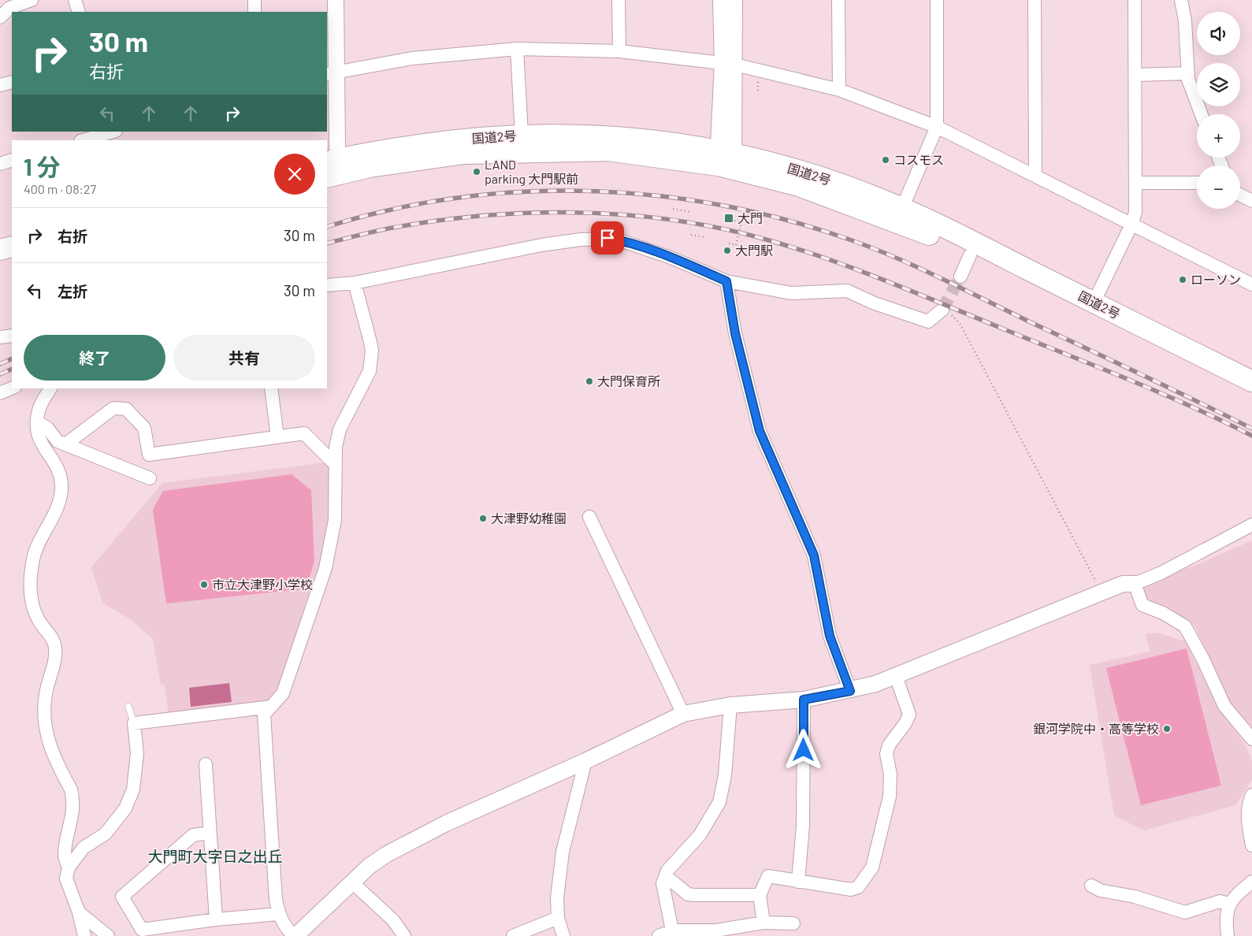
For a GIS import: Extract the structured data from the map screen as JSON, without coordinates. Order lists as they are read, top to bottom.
{
  "streets": {
    "highway": ["国道2号"]
  },
  "districts": ["大門町大字日之出丘"],
  "places": {
    "other": [
      "コスモス",
      "LAND parking 大門駅前",
      "大門駅",
      "ローソン",
      "大門保育所",
      "大津野幼稚園",
      "市立大津野小学校",
      "銀河学院中・高等学校"
    ],
    "transit": ["大門"]
  },
  "page": {
    "map_buttons": ["+", "−"],
    "turn": ["30 m", "右折"],
    "heading": ["1 分", "400 m · 08:27"],
    "list": [
      {
        "name": "右折",
        "value": "30 m"
      },
      {
        "name": "左折",
        "value": "30 m"
      }
    ],
    "buttons": ["終了", "共有"]
  }
}
